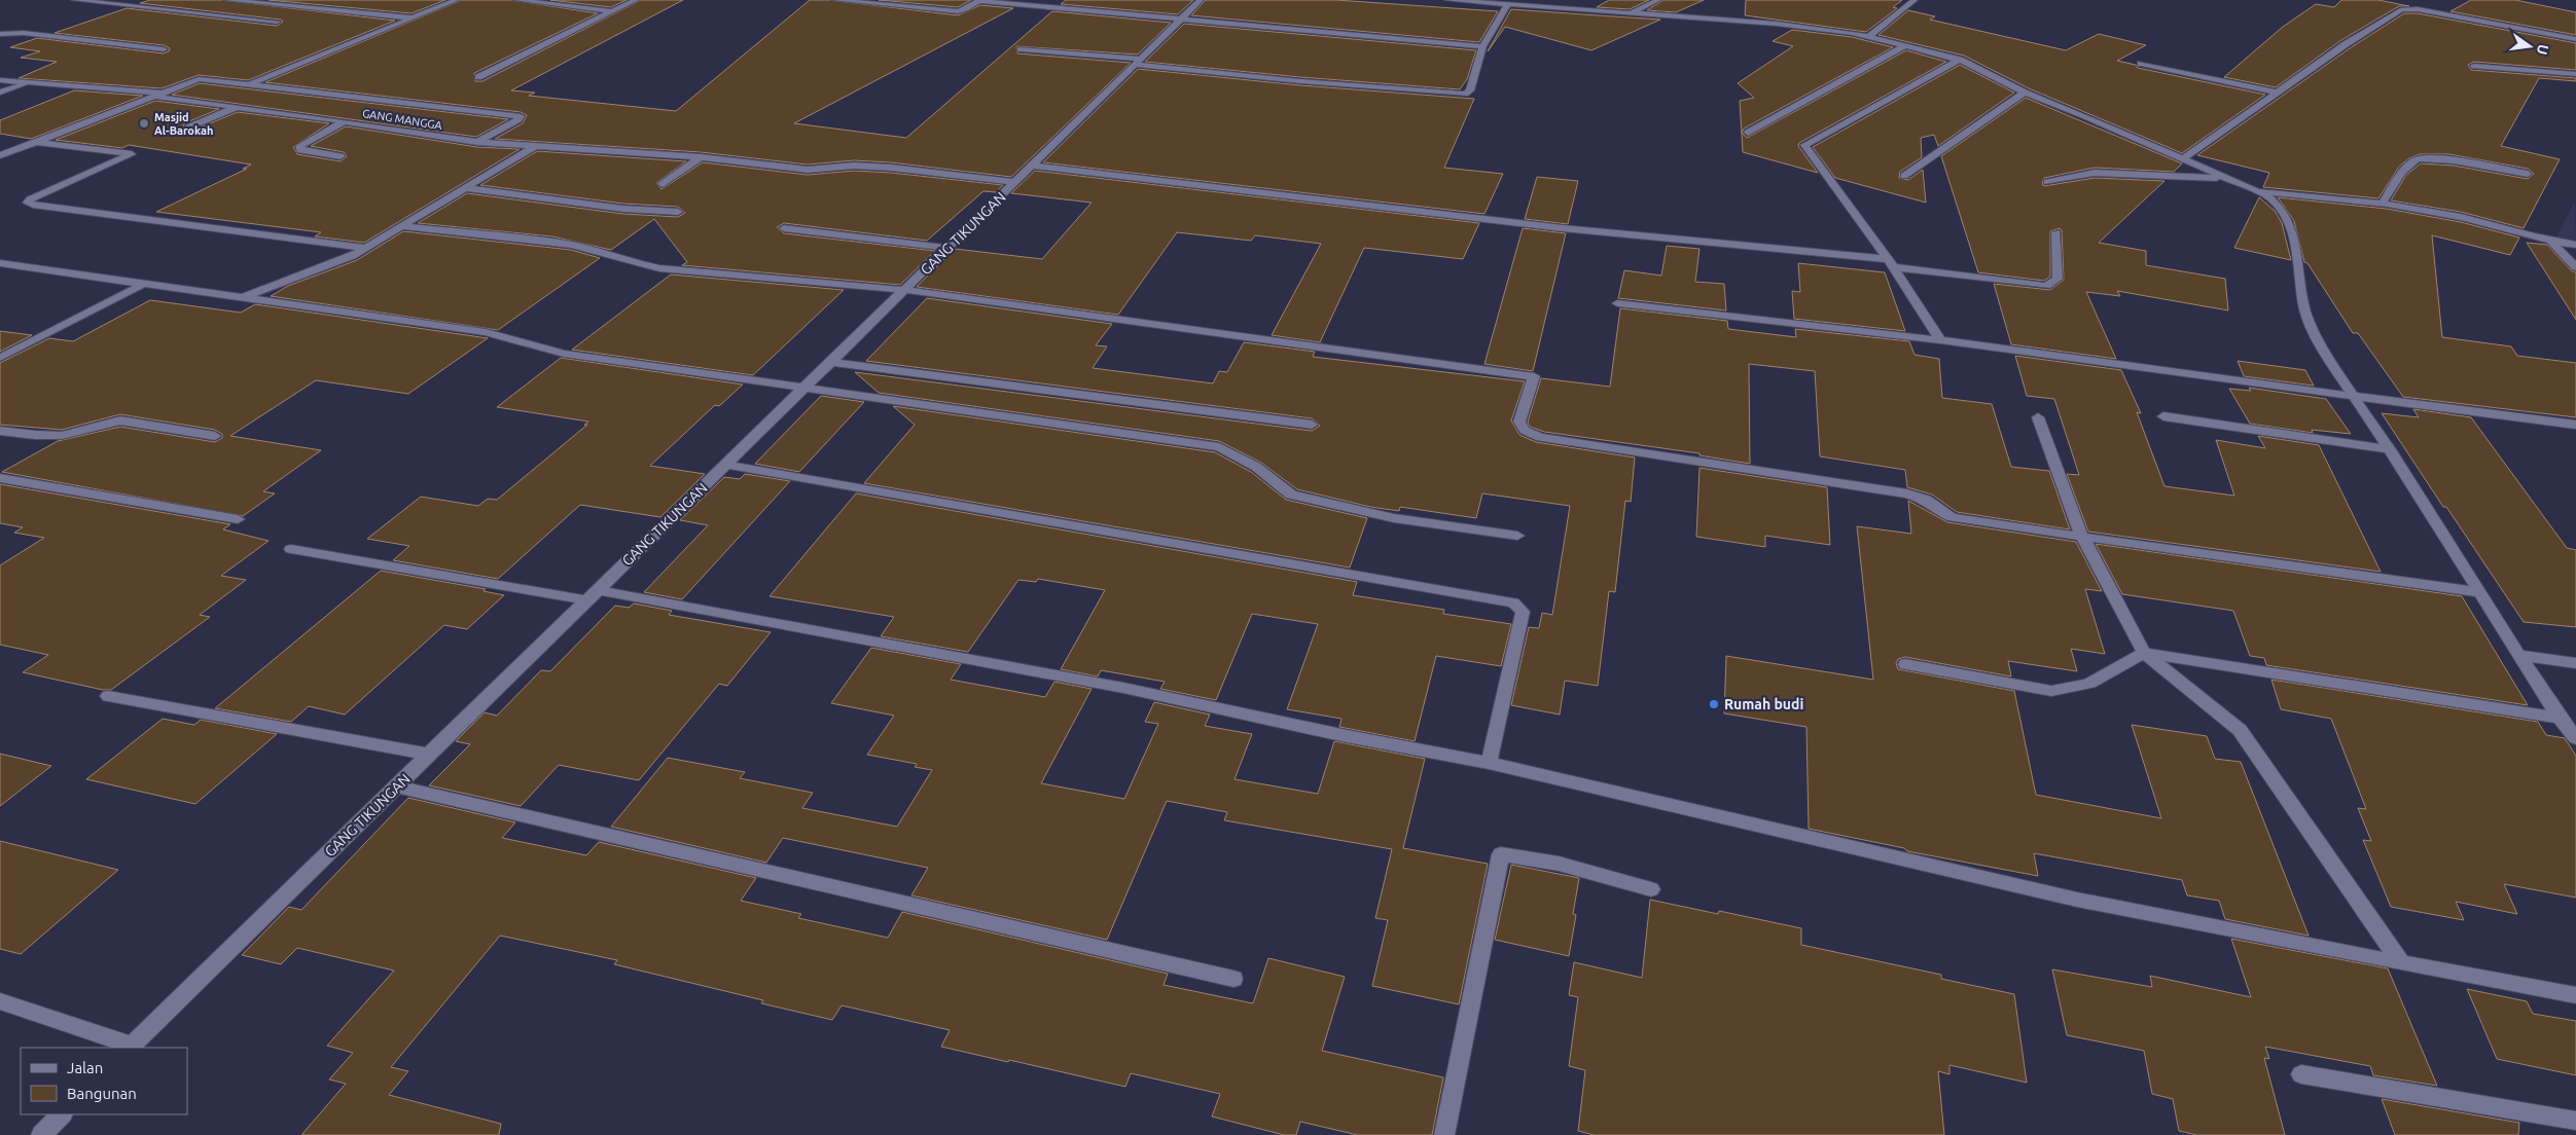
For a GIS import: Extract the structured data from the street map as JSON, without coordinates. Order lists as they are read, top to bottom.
{
  "streets": {
    "street": ["GANG MANGGA", "GANG TIKUNGAN"]
  },
  "crossings": [
    ["GANG MANGGA", "GANG TIKUNGAN"]
  ],
  "places": ["Masjid Al-Barokah", "Rumah budi"],
  "legend": ["Jalan", "Bangunan"],
  "north": "right"
}
